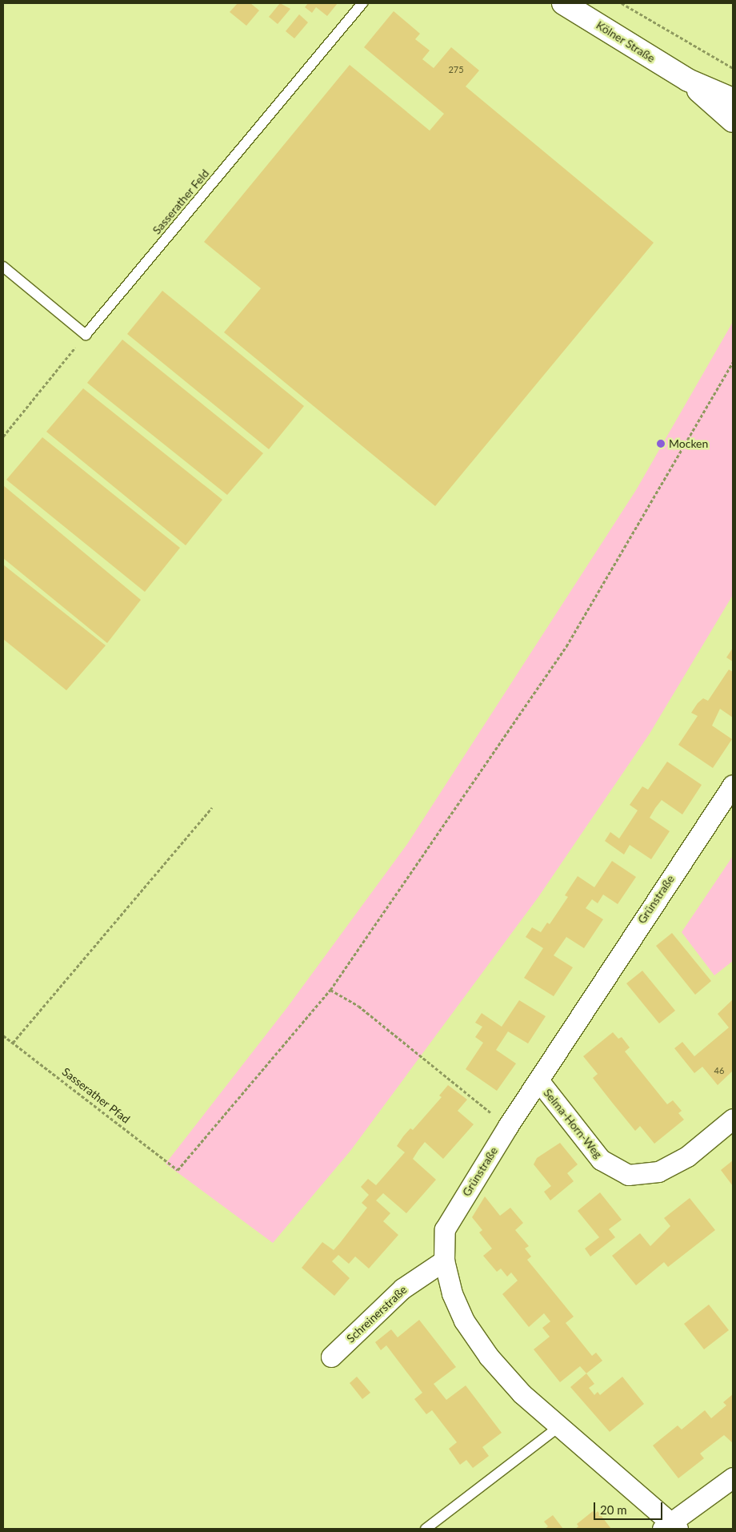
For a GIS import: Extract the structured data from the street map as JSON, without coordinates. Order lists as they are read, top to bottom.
{
  "streets": {
    "main road": ["Kölner Straße"],
    "street": ["Grünstraße", "Selma-Horn-Weg", "Schreinerstraße"],
    "lane": ["Sasserather Feld"],
    "path": ["Sasserather Pfad"]
  },
  "crossings": [
    ["Grünstraße", "Selma-Horn-Weg"],
    ["Grünstraße", "Schreinerstraße"]
  ],
  "places": ["Mocken"],
  "house_numbers": ["275", "46"],
  "scale_bar": "20 m"
}
